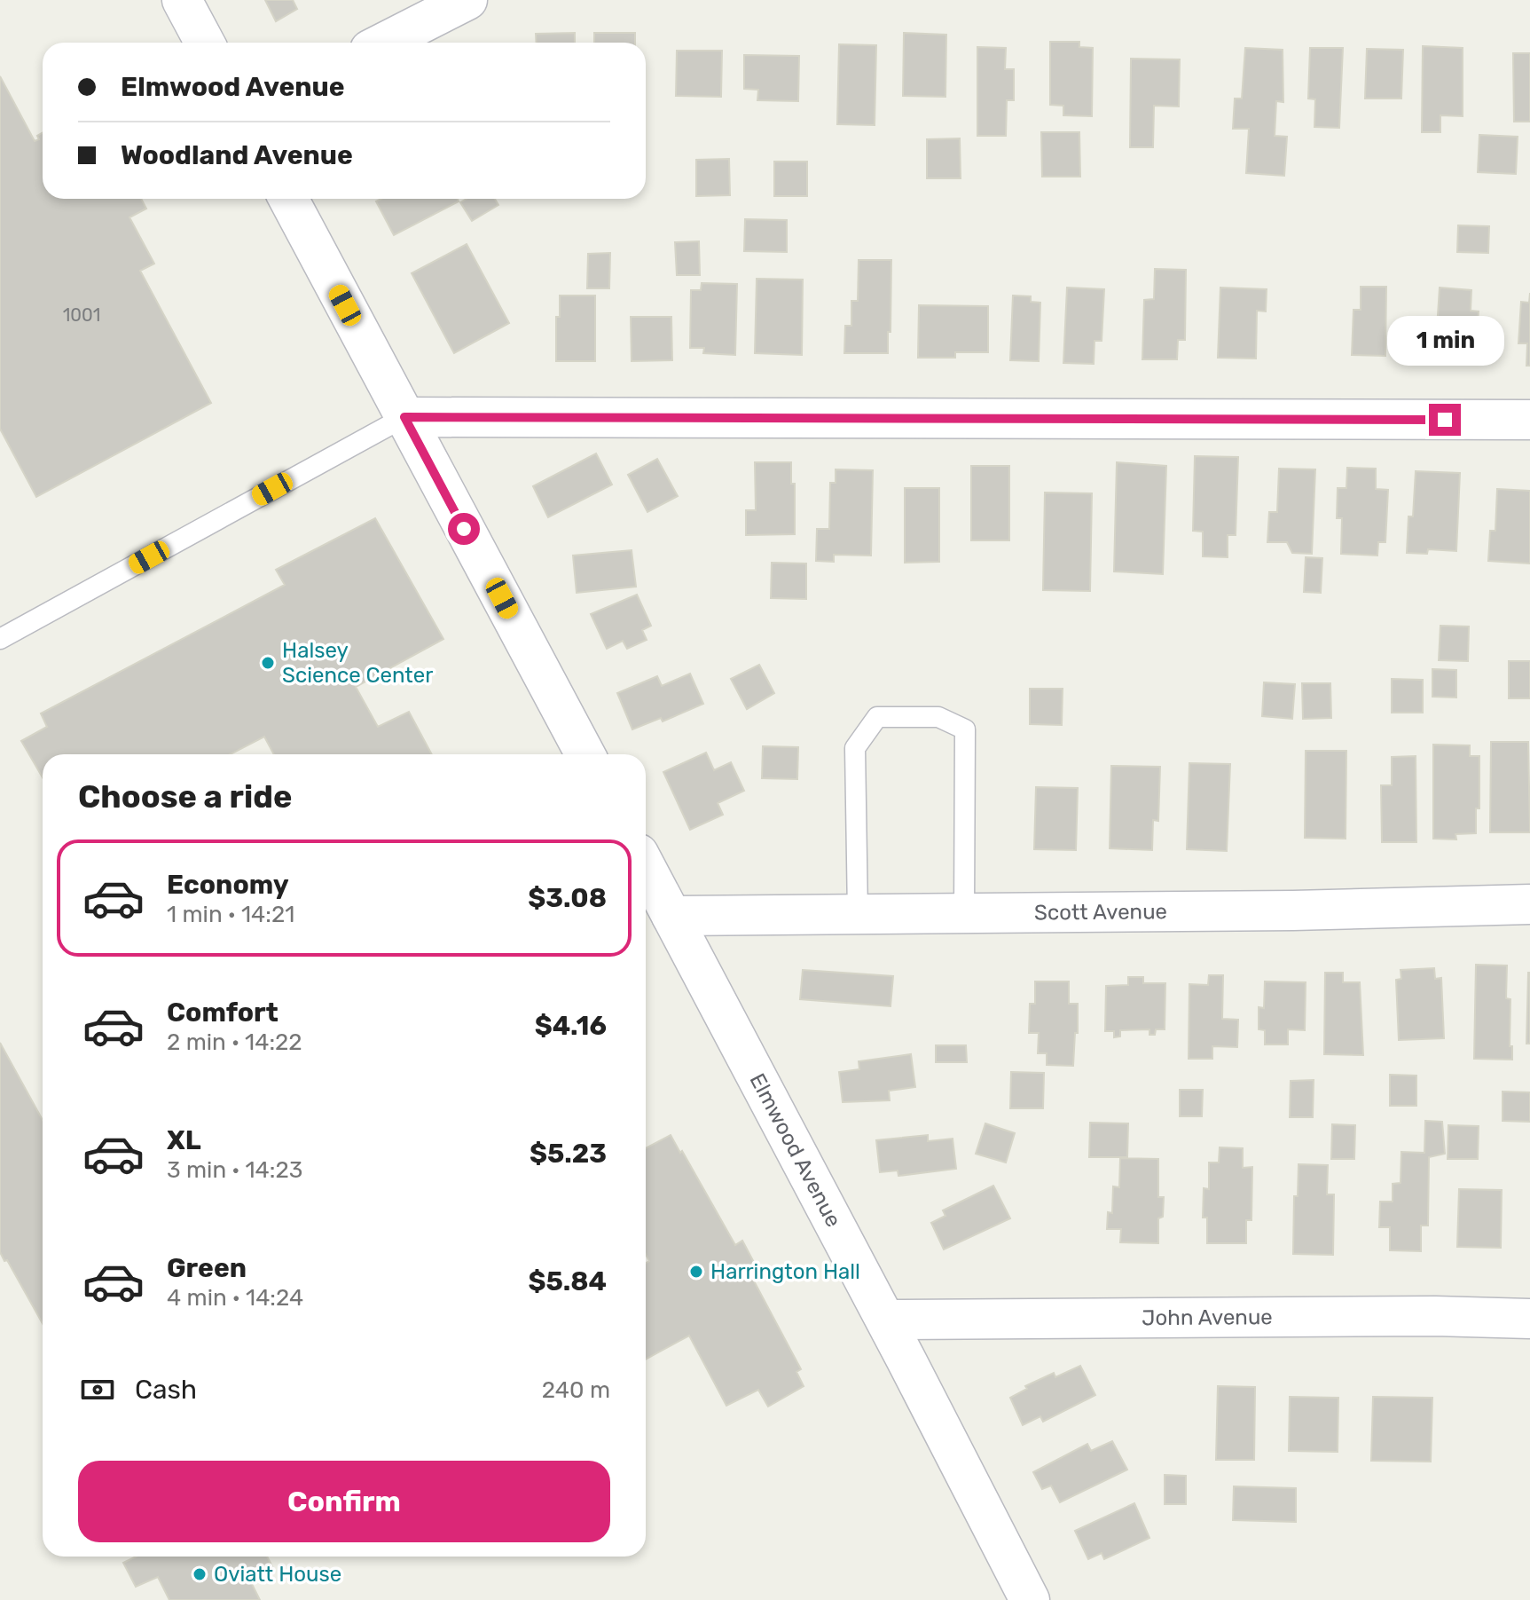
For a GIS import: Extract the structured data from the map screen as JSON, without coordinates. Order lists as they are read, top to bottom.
{
  "streets": {
    "street": ["Scott Avenue", "Elmwood Avenue", "John Avenue"]
  },
  "crossings": [
    ["Scott Avenue", "Elmwood Avenue"],
    ["Elmwood Avenue", "John Avenue"]
  ],
  "places": ["Halsey Science Center", "Harrington Hall", "Oviatt House"],
  "house_numbers": ["1001"],
  "page": {
    "banner": ["Elmwood Avenue", "Woodland Avenue"],
    "bubble": "1 min",
    "heading": "Choose a ride",
    "list": [
      {
        "name": "Economy",
        "note": "1 min · 14:21",
        "value": "$3.08"
      },
      {
        "name": "Comfort",
        "note": "2 min · 14:22",
        "value": "$4.16"
      },
      {
        "name": "XL",
        "note": "3 min · 14:23",
        "value": "$5.23"
      },
      {
        "name": "Green",
        "note": "4 min · 14:24",
        "value": "$5.84"
      }
    ],
    "pay": ["Cash", "240 m"],
    "buttons": "Confirm"
  }
}
